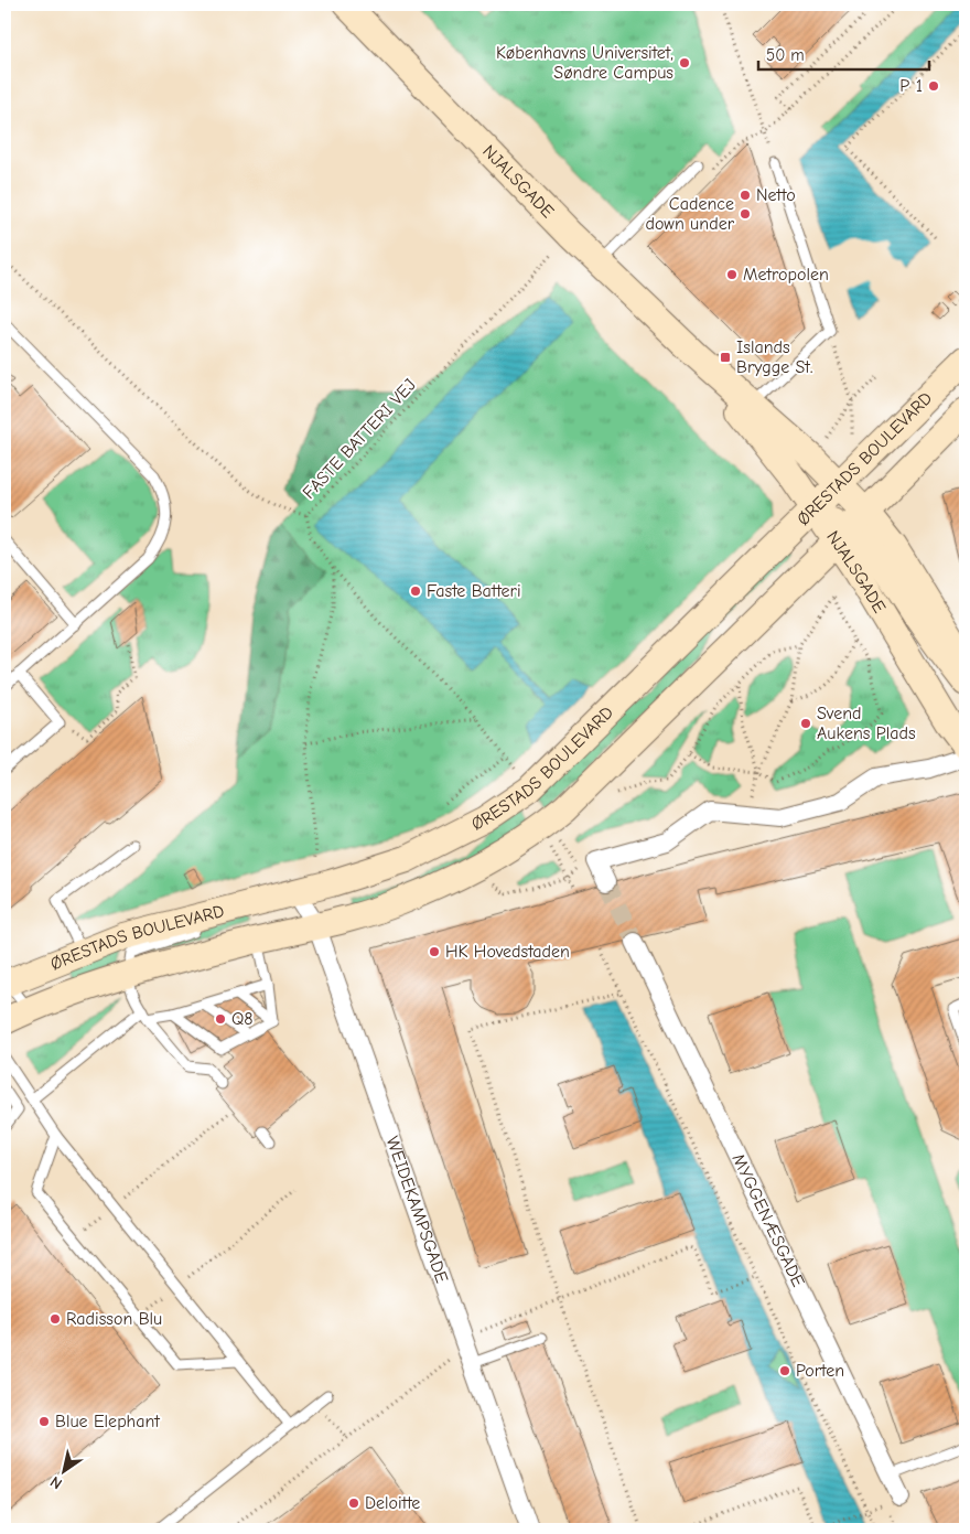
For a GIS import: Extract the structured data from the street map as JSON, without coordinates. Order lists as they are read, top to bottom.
{
  "streets": {
    "street": [
      "NJALSGADE",
      "ØRESTADS BOULEVARD",
      "WEIDEKAMPSGADE",
      "MYGGENÆSGADE"
    ],
    "path": ["FASTE BATTERI VEJ"]
  },
  "crossings": [
    ["NJALSGADE", "FASTE BATTERI VEJ"],
    ["NJALSGADE", "ØRESTADS BOULEVARD"],
    ["ØRESTADS BOULEVARD", "WEIDEKAMPSGADE"]
  ],
  "places": {
    "other": [
      "Københavns Universitet, Søndre Campus",
      "P 1",
      "Netto",
      "Cadence down under",
      "Metropolen",
      "Faste Batteri",
      "Svend Aukens Plads",
      "HK Hovedstaden",
      "Q8",
      "Radisson Blu",
      "Porten",
      "Blue Elephant",
      "Deloitte"
    ],
    "transit": ["Islands Brygge St."]
  },
  "scale_bar": "50 m",
  "north": "bottom left"
}
